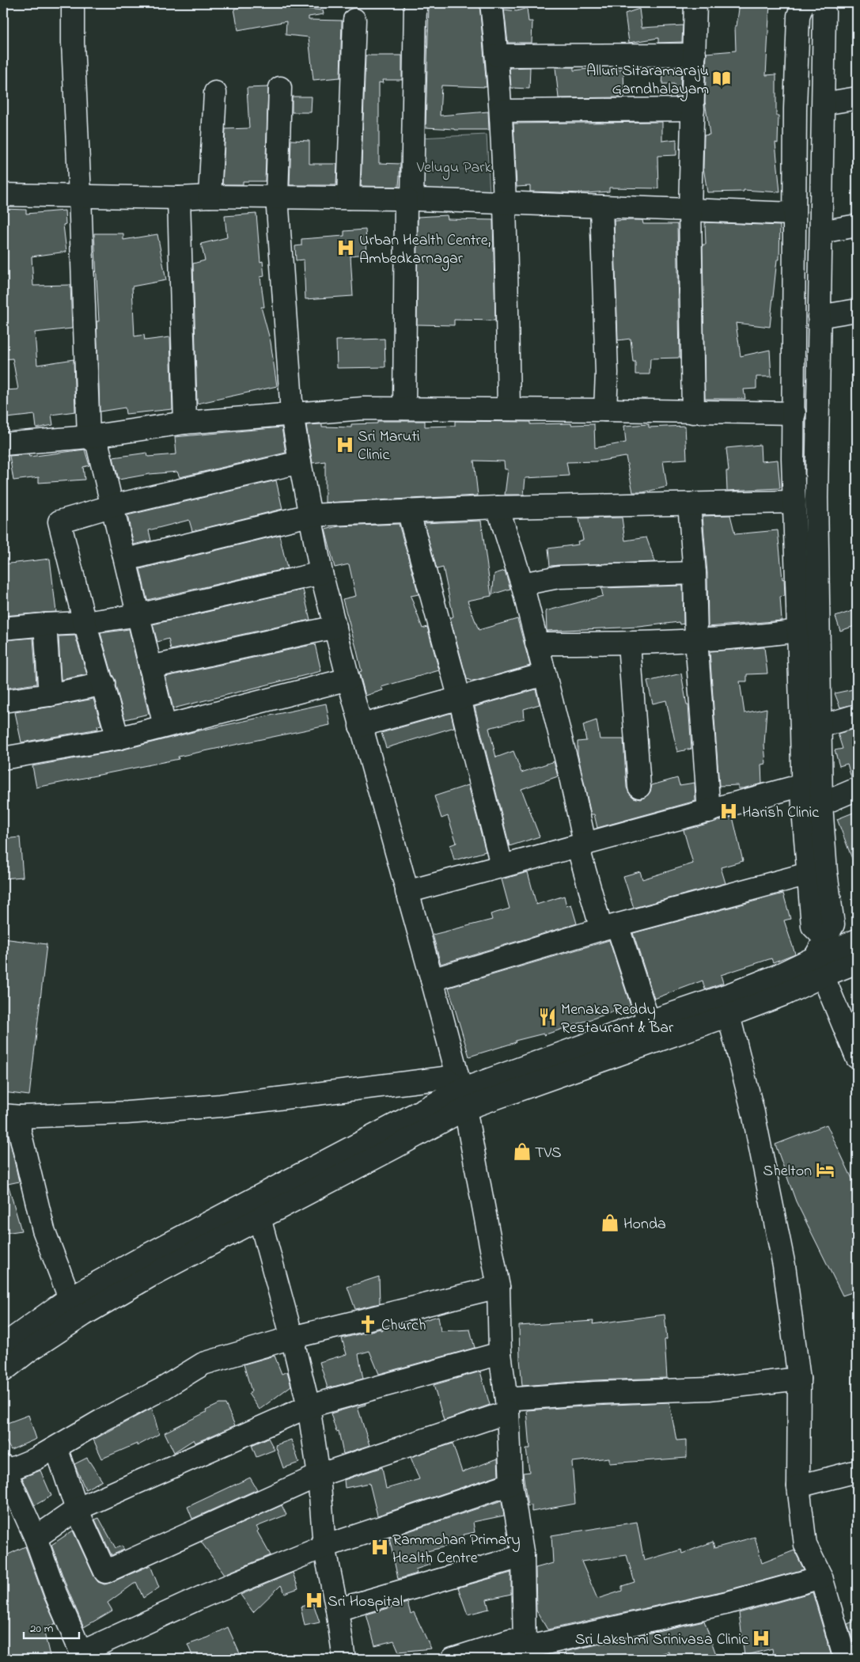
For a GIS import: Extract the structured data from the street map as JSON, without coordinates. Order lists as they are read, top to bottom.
{
  "parks": ["Velugu Park"],
  "places": {
    "library": ["Alluri Sitaramaraju Garndhalayam"],
    "hospital": [
      "Urban Health Centre, Ambedkarnagar",
      "Sri Maruti Clinic",
      "Harish Clinic",
      "Rammohan Primary Health Centre",
      "Sri Hospital",
      "Sri Lakshmi Srinivasa Clinic"
    ],
    "restaurant": ["Menaka Reddy Restaurant & Bar"],
    "shop": ["TVS", "Honda"],
    "hotel": ["Shelton"],
    "church": ["Church"]
  },
  "scale_bar": "20 m"
}
